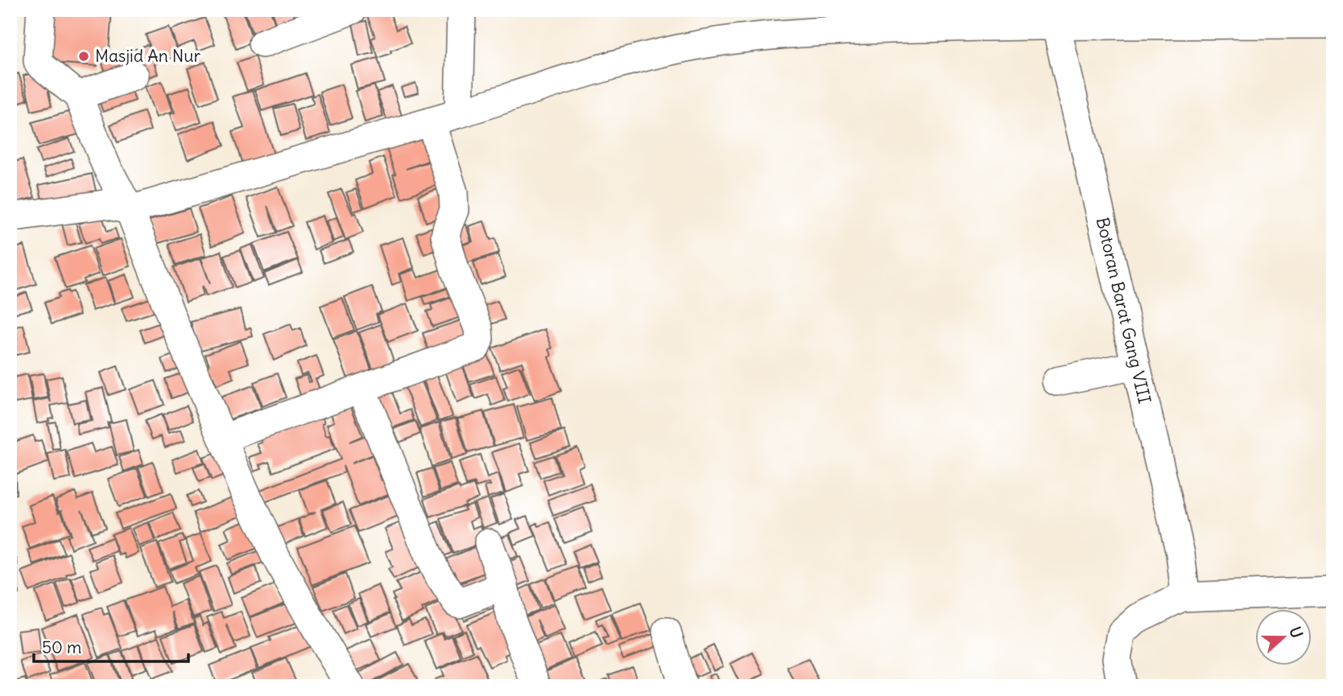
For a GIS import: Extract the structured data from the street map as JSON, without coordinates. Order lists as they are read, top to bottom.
{
  "streets": {
    "street": ["Botoran Barat Gang VIII"]
  },
  "places": ["Masjid An Nur"],
  "scale_bar": "50 m",
  "north": "right"
}
